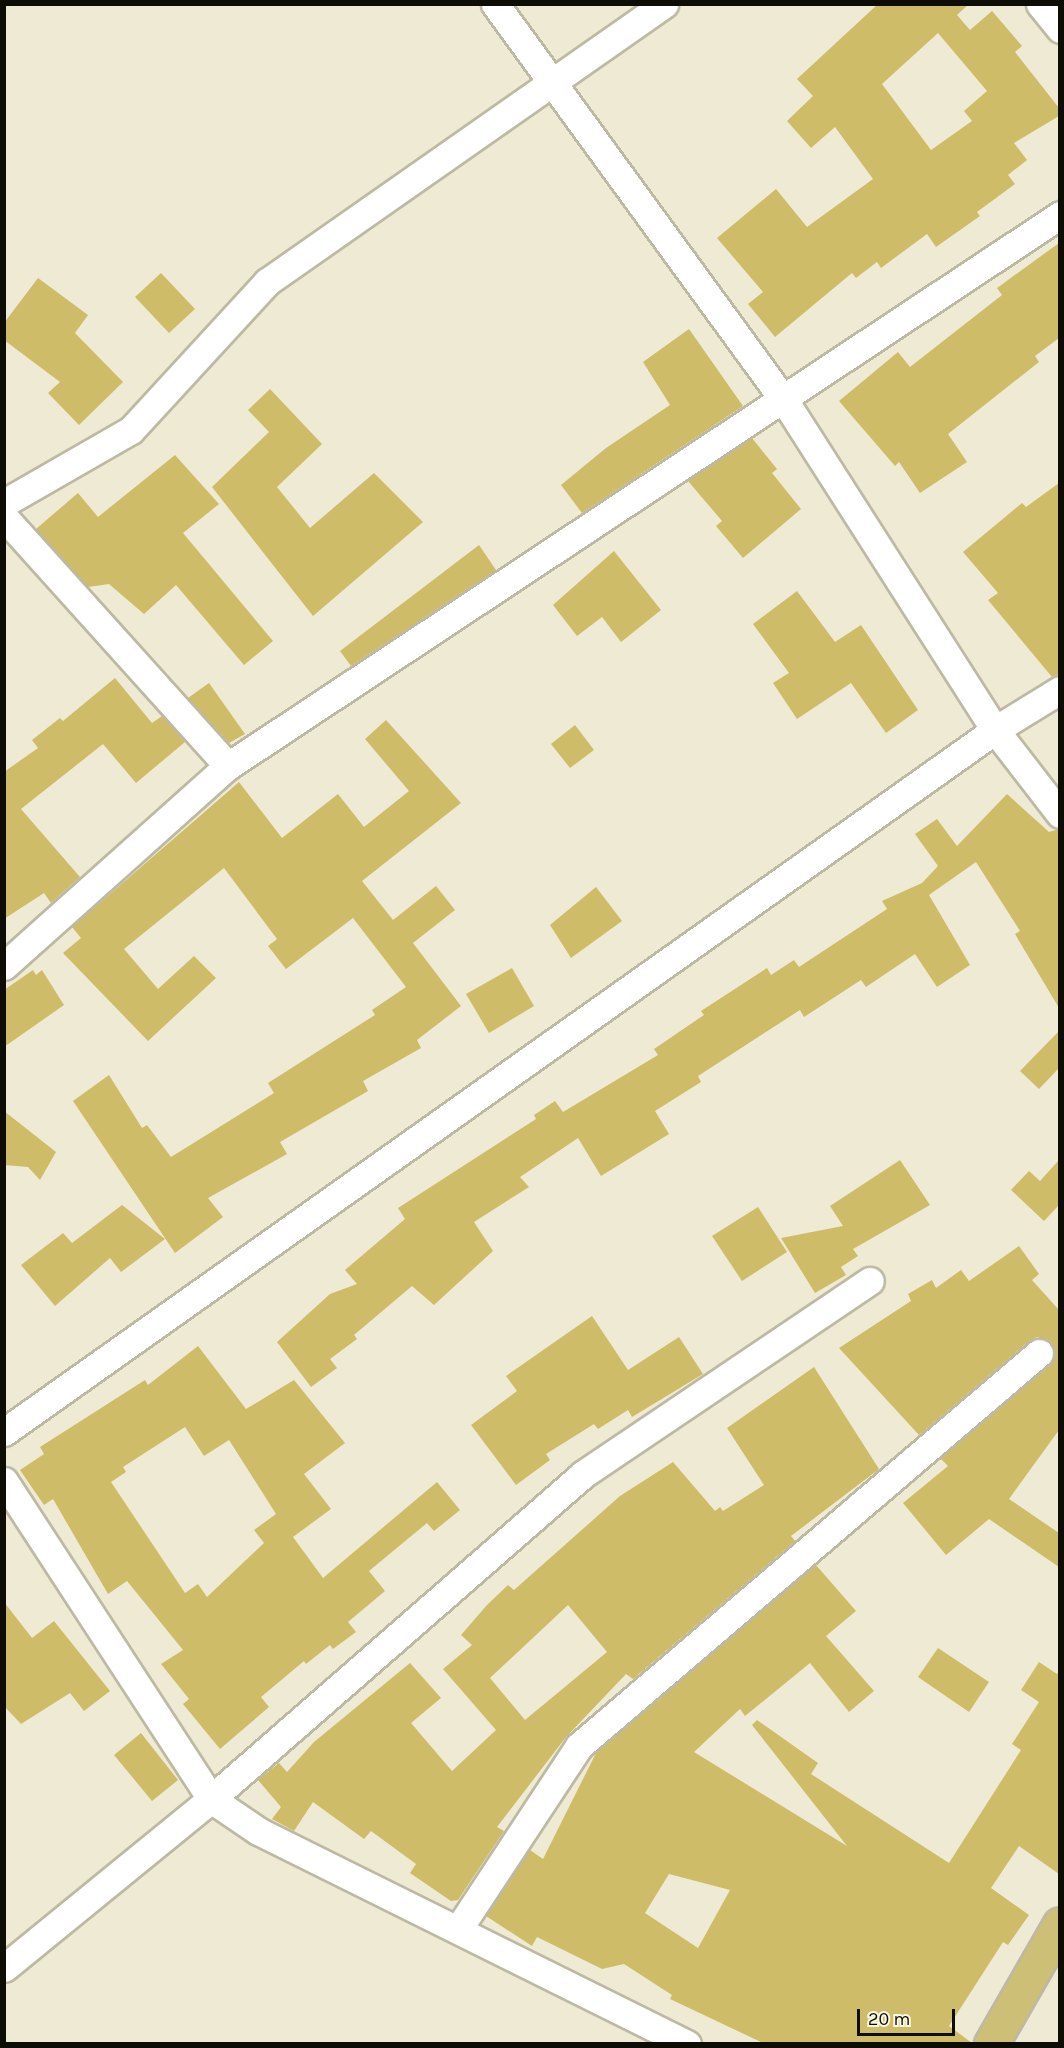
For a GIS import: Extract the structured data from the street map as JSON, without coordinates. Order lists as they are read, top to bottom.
{
  "scale_bar": "20 m"
}
